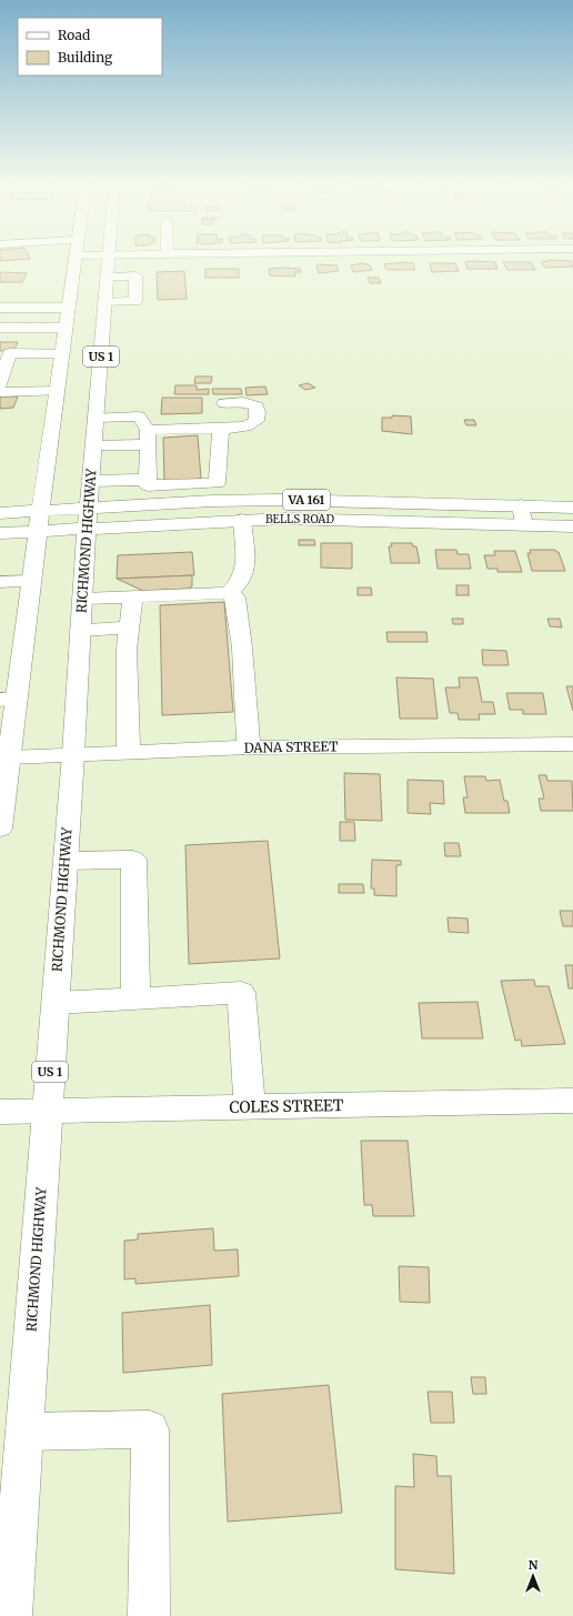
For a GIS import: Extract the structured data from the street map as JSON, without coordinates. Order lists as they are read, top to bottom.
{
  "streets": {
    "main road": [
      "US 1",
      "VA 161",
      "BELLS ROAD",
      "RICHMOND HIGHWAY",
      "DANA STREET",
      "COLES STREET"
    ]
  },
  "crossings": [
    ["BELLS ROAD", "RICHMOND HIGHWAY"],
    ["RICHMOND HIGHWAY", "DANA STREET"],
    ["RICHMOND HIGHWAY", "COLES STREET"]
  ],
  "legend": ["Road", "Building"],
  "north": "top"
}
